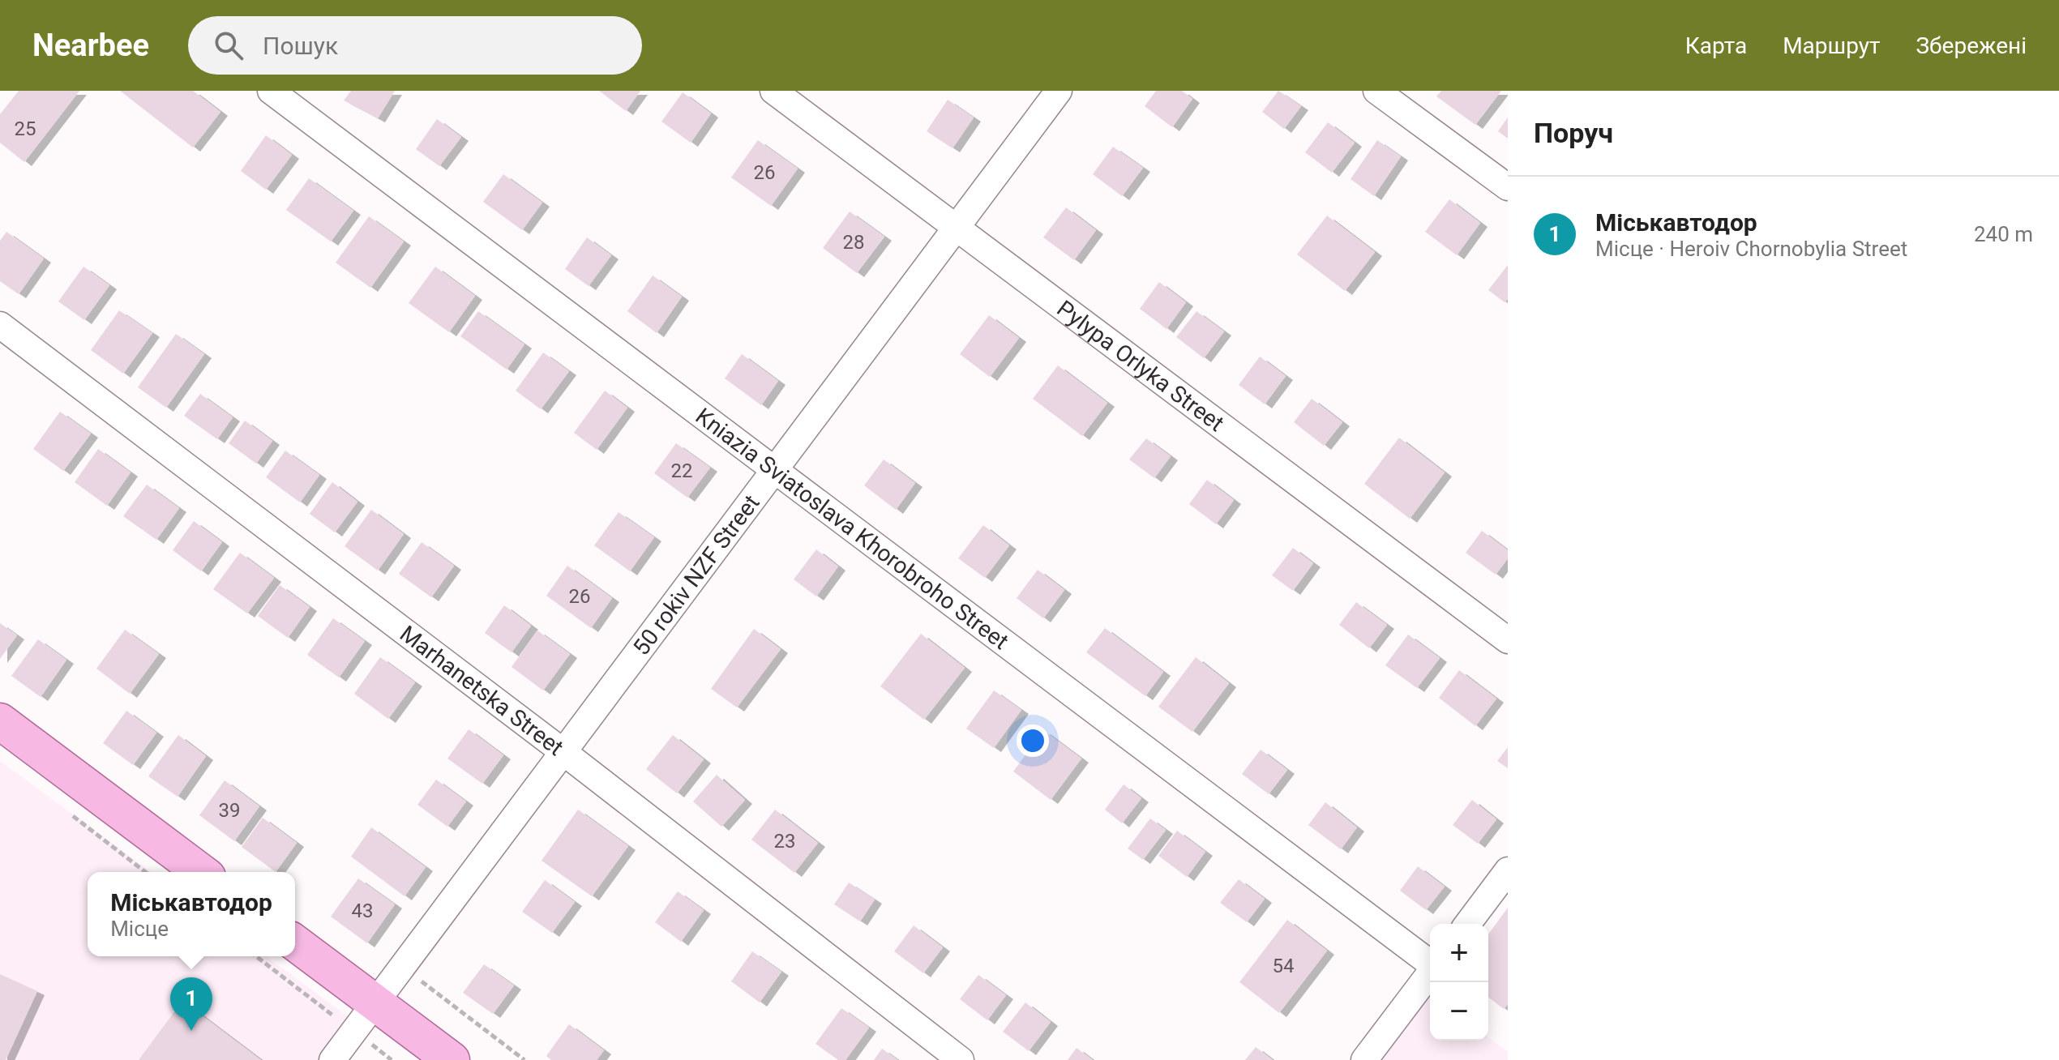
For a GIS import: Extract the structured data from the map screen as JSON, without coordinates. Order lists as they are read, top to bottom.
{
  "streets": {
    "street": [
      "Pylypa Orlyka Street",
      "Kniazia Sviatoslava Khorobroho Street",
      "50 rokiv NZF Street",
      "Marhanetska Street"
    ]
  },
  "crossings": [
    ["Pylypa Orlyka Street", "50 rokiv NZF Street"],
    ["Kniazia Sviatoslava Khorobroho Street", "50 rokiv NZF Street"],
    ["50 rokiv NZF Street", "Marhanetska Street"]
  ],
  "house_numbers": [
    "25",
    "26",
    "28",
    "22",
    "26",
    "39",
    "23",
    "43",
    "54"
  ],
  "page": {
    "header": "Nearbee",
    "search": "Пошук",
    "nav": ["Карта", "Маршрут", "Збережені"],
    "heading": "Поруч",
    "list": [
      {
        "mark": "1",
        "name": "Міськавтодор",
        "note": "Місце · Heroiv Chornobylia Street",
        "value": "240 m"
      }
    ],
    "popup": ["Міськавтодор", "Місце"],
    "map_buttons": ["+", "−"],
    "pins": "1"
  }
}
